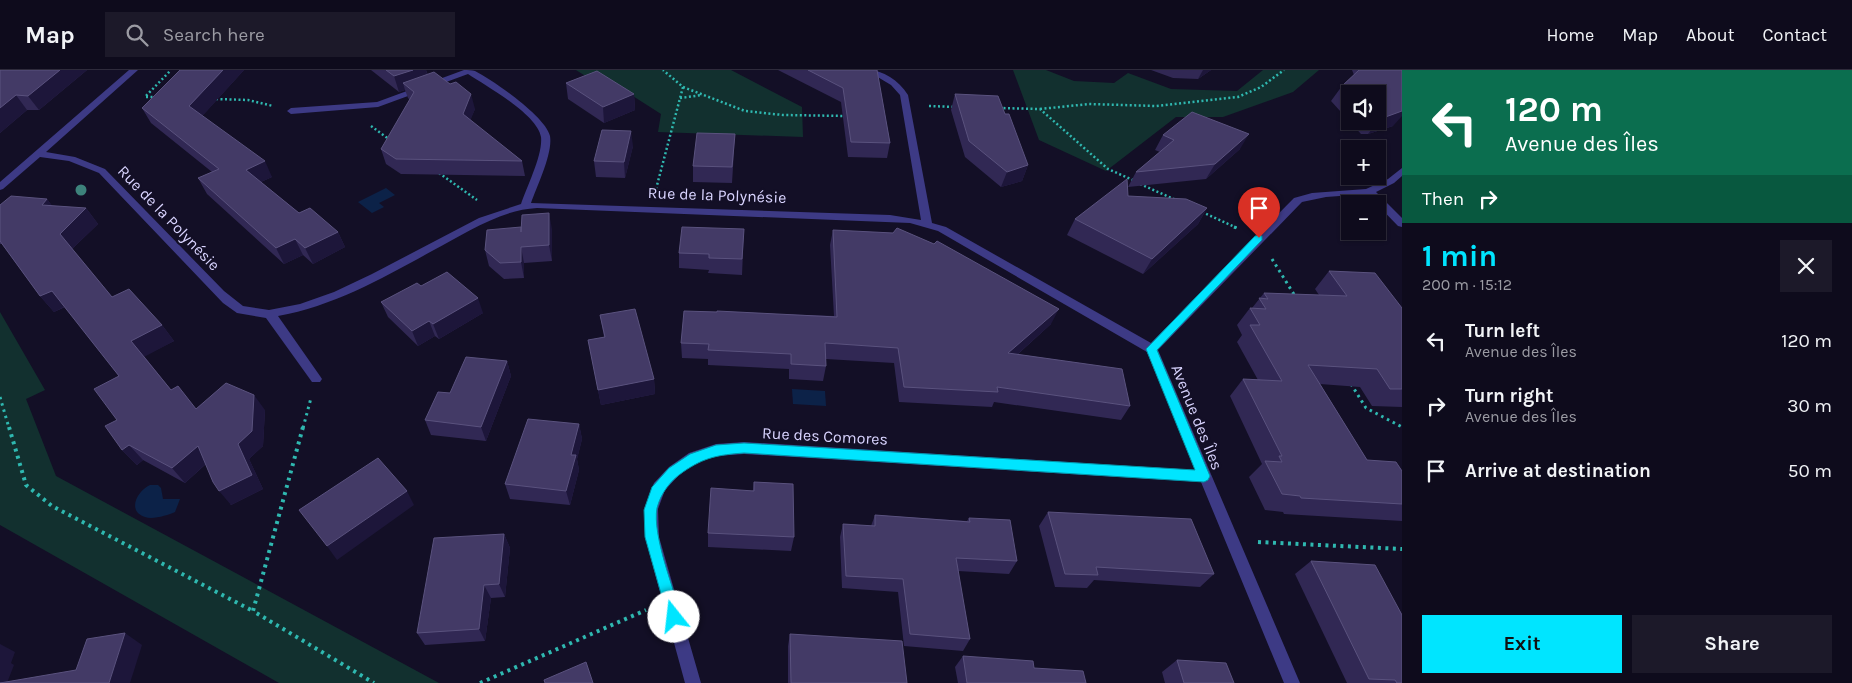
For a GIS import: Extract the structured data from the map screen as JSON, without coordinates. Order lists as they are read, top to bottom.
{
  "streets": {
    "street": ["Rue de la Polynésie", "Avenue des Îles", "Rue des Comores"]
  },
  "crossings": [
    ["Rue de la Polynésie", "Avenue des Îles"],
    ["Avenue des Îles", "Rue des Comores"]
  ],
  "page": {
    "header": "Map",
    "search": "Search here",
    "nav": [
      "Home",
      "Map",
      "About",
      "Contact"
    ],
    "turn": ["120 m", "Avenue des Îles"],
    "map_buttons": ["+", "−"],
    "then": "Then",
    "heading": ["1 min", "200 m · 15:12"],
    "list": [
      {
        "name": "Turn left",
        "note": "Avenue des Îles",
        "value": "120 m"
      },
      {
        "name": "Turn right",
        "note": "Avenue des Îles",
        "value": "30 m"
      },
      {
        "name": "Arrive at destination",
        "value": "50 m"
      }
    ],
    "buttons": ["Exit", "Share"]
  }
}
